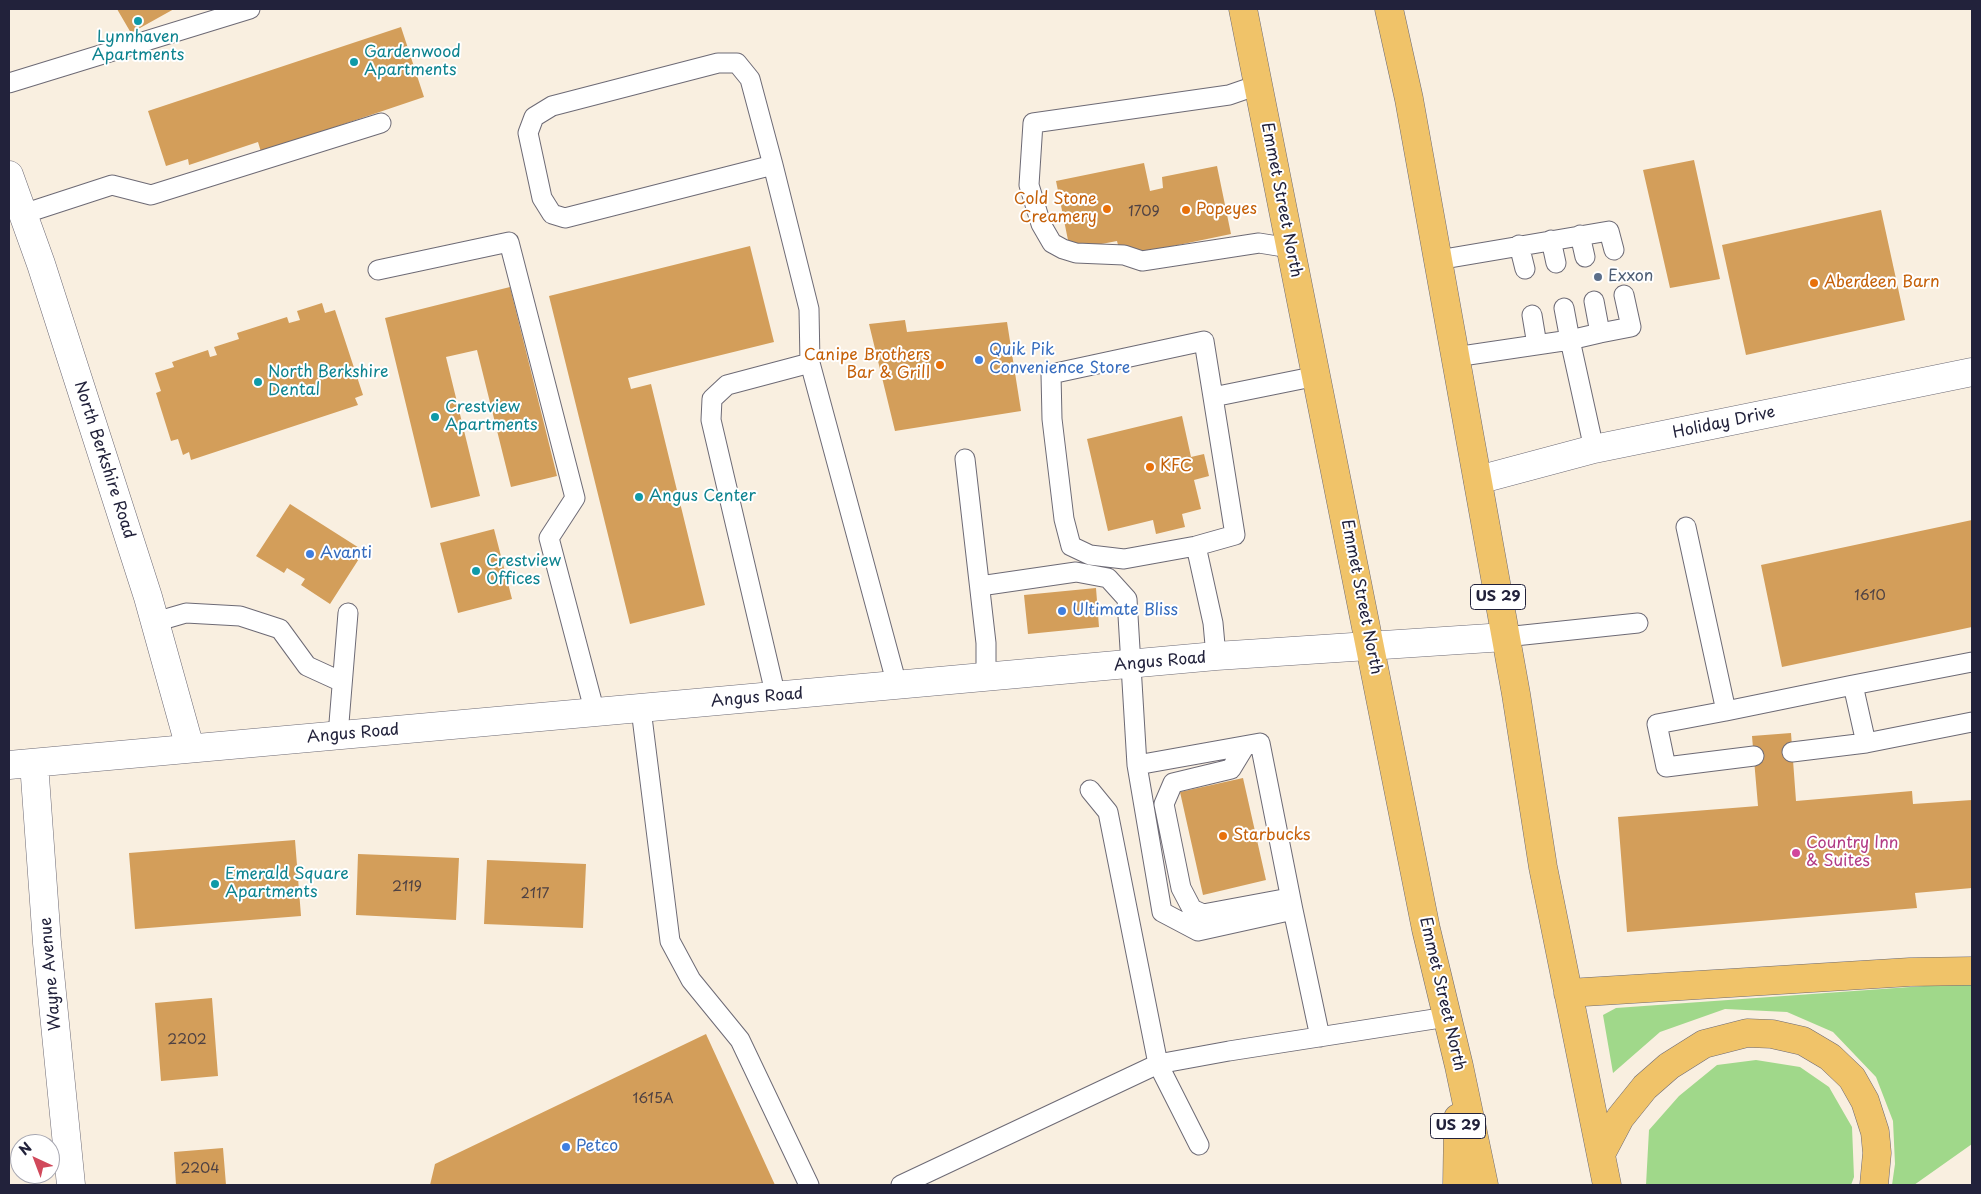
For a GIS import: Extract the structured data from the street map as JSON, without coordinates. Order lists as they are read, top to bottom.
{
  "streets": {
    "highway": ["Emmet Street North", "US 29"],
    "street": [
      "Holiday Drive",
      "North Berkshire Road",
      "Angus Road",
      "Wayne Avenue"
    ]
  },
  "crossings": [
    ["Emmet Street North", "US 29"],
    ["Emmet Street North", "Angus Road"],
    ["Holiday Drive", "US 29"],
    ["North Berkshire Road", "Angus Road"],
    ["US 29", "Angus Road"],
    ["Angus Road", "Wayne Avenue"]
  ],
  "places": [
    "Lynnhaven Apartments",
    "Gardenwood Apartments",
    "Cold Stone Creamery",
    "Popeyes",
    "Exxon",
    "Aberdeen Barn",
    "Quik Pik Convenience Store",
    "Canipe Brothers Bar & Grill",
    "North Berkshire Dental",
    "Crestview Apartments",
    "KFC",
    "Angus Center",
    "Avanti",
    "Crestview Offices",
    "Ultimate Bliss",
    "Starbucks",
    "Country Inn & Suites",
    "Emerald Square Apartments",
    "Petco"
  ],
  "house_numbers": [
    "1709",
    "1610",
    "2119",
    "2117",
    "2202",
    "1615A",
    "2204"
  ],
  "north": "top left"
}
